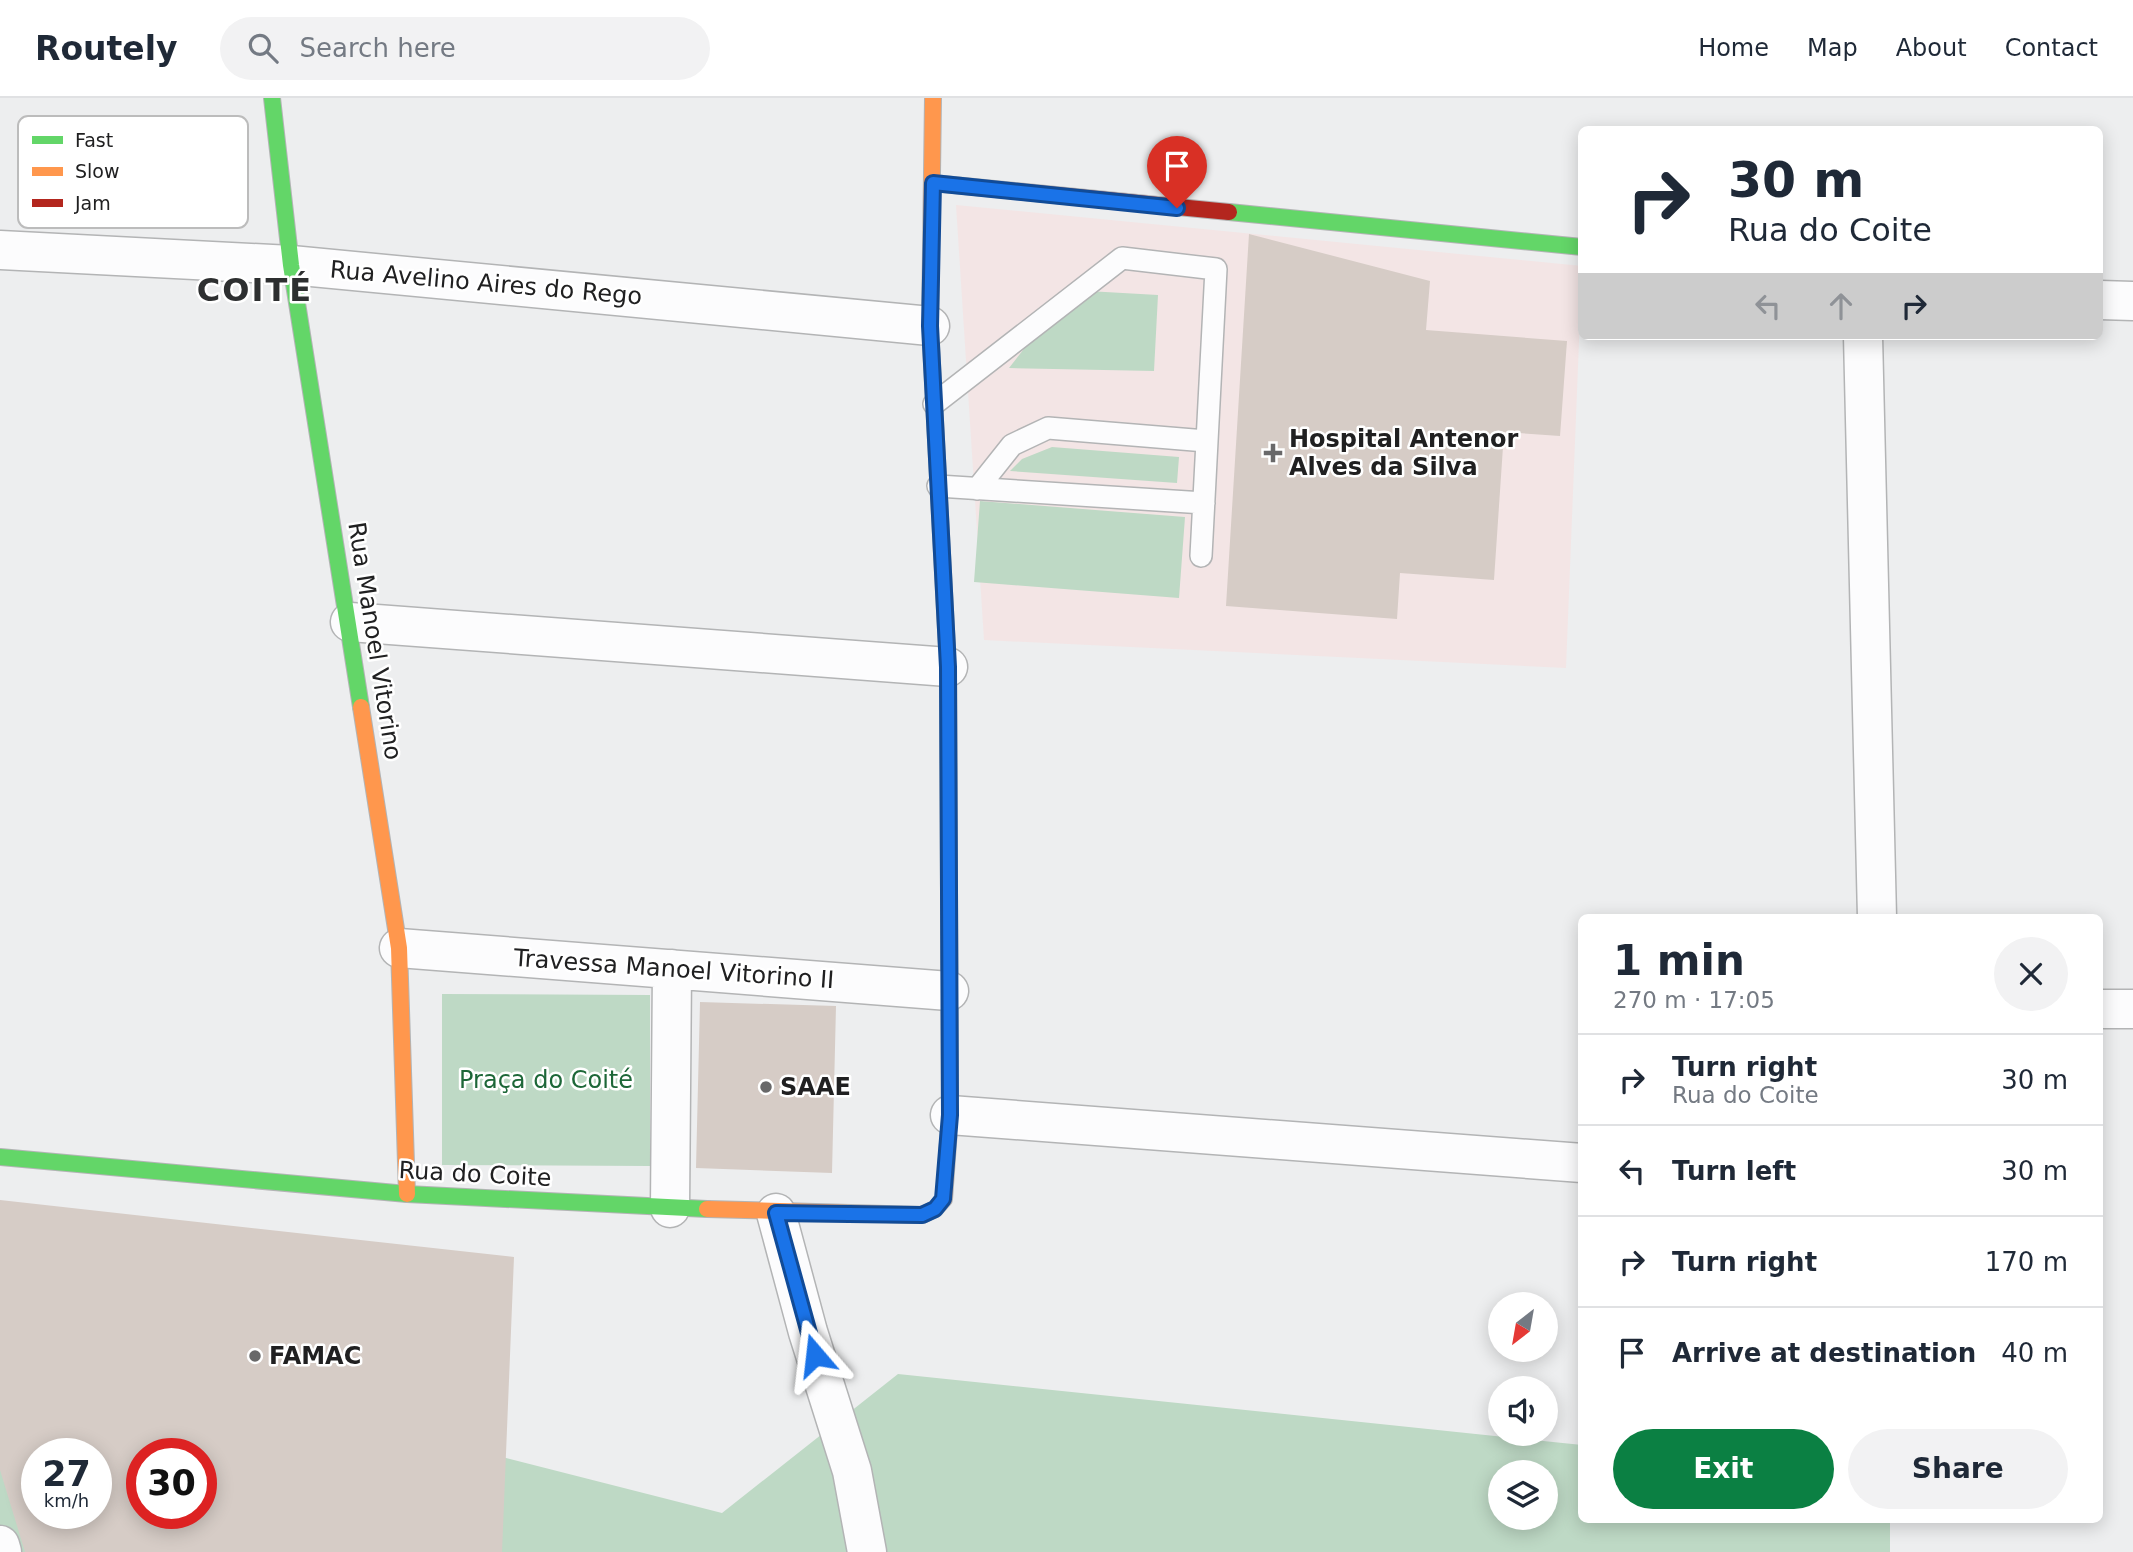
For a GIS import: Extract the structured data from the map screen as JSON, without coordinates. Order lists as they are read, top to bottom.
{
  "streets": {
    "street": [
      "Rua Avelino Aires do Rego",
      "Rua Manoel Vitorino",
      "Travessa Manoel Vitorino II",
      "Rua do Coite"
    ]
  },
  "crossings": [
    ["Rua Avelino Aires do Rego", "Rua Manoel Vitorino"],
    ["Rua Manoel Vitorino", "Travessa Manoel Vitorino II"],
    ["Rua Manoel Vitorino", "Rua do Coite"]
  ],
  "districts": ["COITÉ"],
  "parks": ["Praça do Coité"],
  "places": {
    "health": ["Hospital Antenor Alves da Silva"],
    "other": ["SAAE", "FAMAC"]
  },
  "legend": ["Fast", "Slow", "Jam"],
  "north": "bottom left",
  "page": {
    "header": "Routely",
    "search": "Search here",
    "nav": [
      "Home",
      "Map",
      "About",
      "Contact"
    ],
    "turn": ["30 m", "Rua do Coite"],
    "heading": ["1 min", "270 m · 17:05"],
    "list": [
      {
        "name": "Turn right",
        "note": "Rua do Coite",
        "value": "30 m"
      },
      {
        "name": "Turn left",
        "value": "30 m"
      },
      {
        "name": "Turn right",
        "value": "170 m"
      },
      {
        "name": "Arrive at destination",
        "value": "40 m"
      }
    ],
    "buttons": ["Exit", "Share"],
    "speed": "27 km/h",
    "limit": "30"
  }
}
